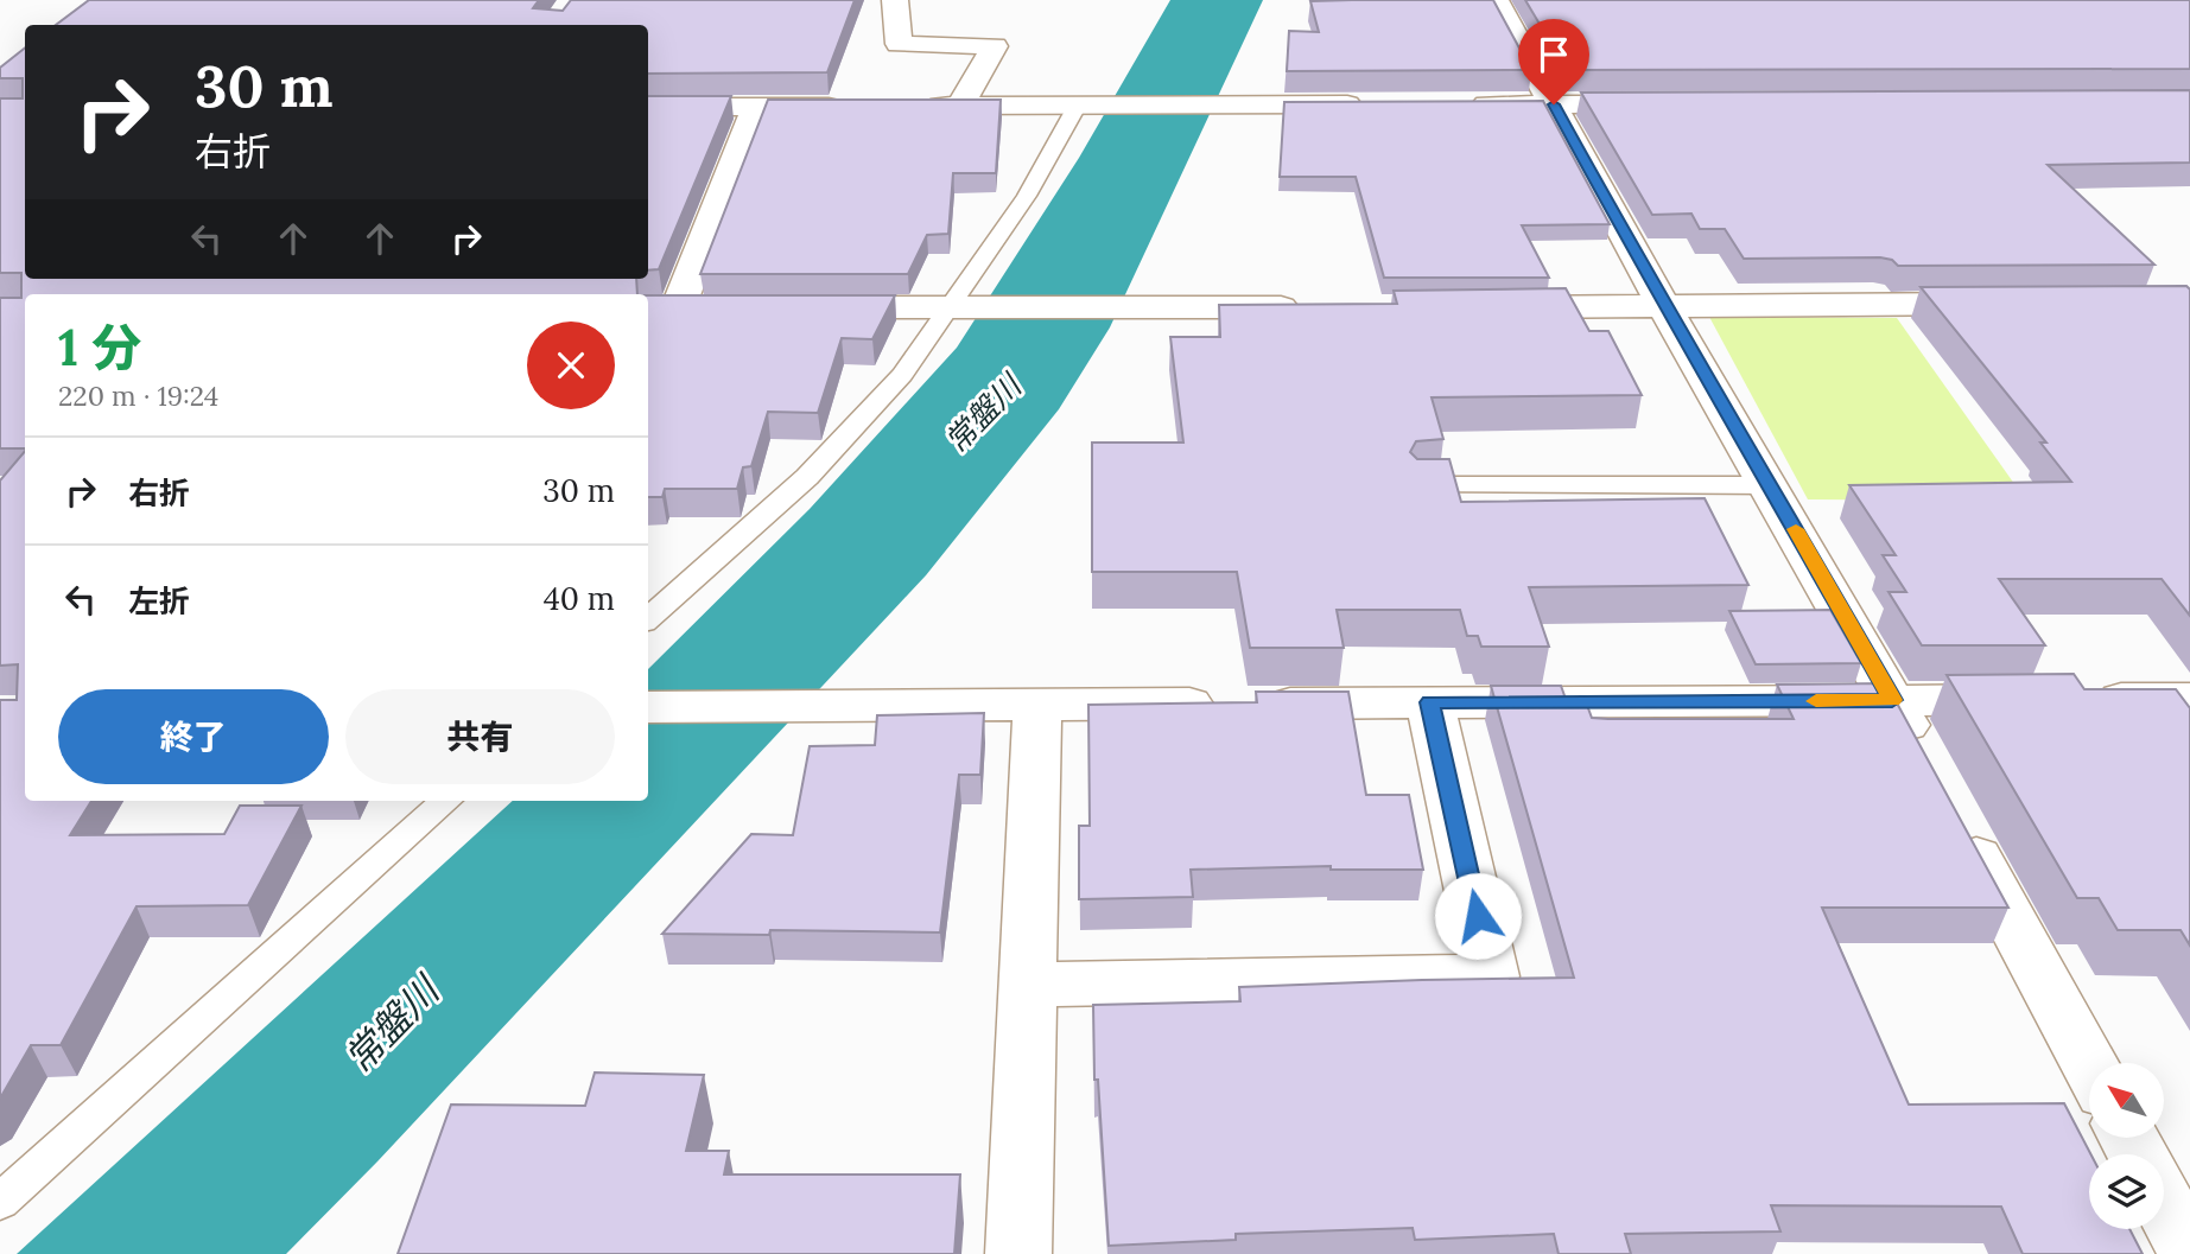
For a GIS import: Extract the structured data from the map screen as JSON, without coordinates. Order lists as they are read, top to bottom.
{
  "water": ["常盤川"],
  "north": "top left",
  "page": {
    "turn": ["30 m", "右折"],
    "heading": ["1 分", "220 m · 19:24"],
    "list": [
      {
        "name": "右折",
        "value": "30 m"
      },
      {
        "name": "左折",
        "value": "40 m"
      }
    ],
    "buttons": ["終了", "共有"]
  }
}
